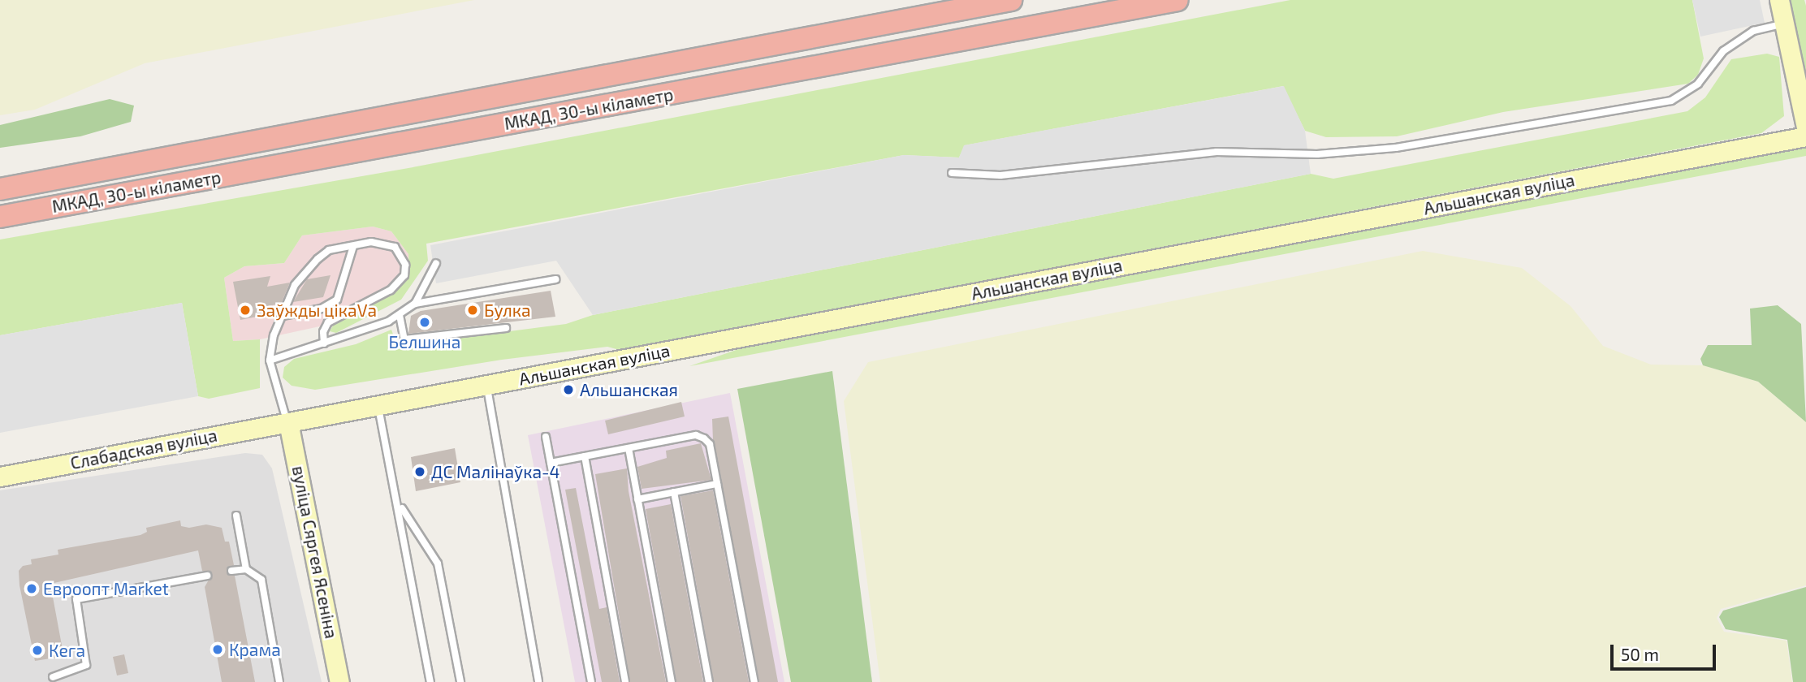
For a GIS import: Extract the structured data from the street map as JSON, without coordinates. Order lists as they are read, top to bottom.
{
  "streets": {
    "highway": ["МКАД, 30-ы кіламетр"],
    "main road": ["Альшанская вуліца", "Слабадская вуліца", "вуліца Сяргея Ясеніна"]
  },
  "crossings": [
    ["Альшанская вуліца", "Слабадская вуліца"],
    ["Альшанская вуліца", "вуліца Сяргея Ясеніна"],
    ["Слабадская вуліца", "вуліца Сяргея Ясеніна"]
  ],
  "places": [
    "Заўжды цікаVа",
    "Булка",
    "Белшина",
    "Альшанская",
    "ДС Малінаўка-4",
    "Евроопт Market",
    "Крама",
    "Кега"
  ],
  "scale_bar": "50 m"
}
